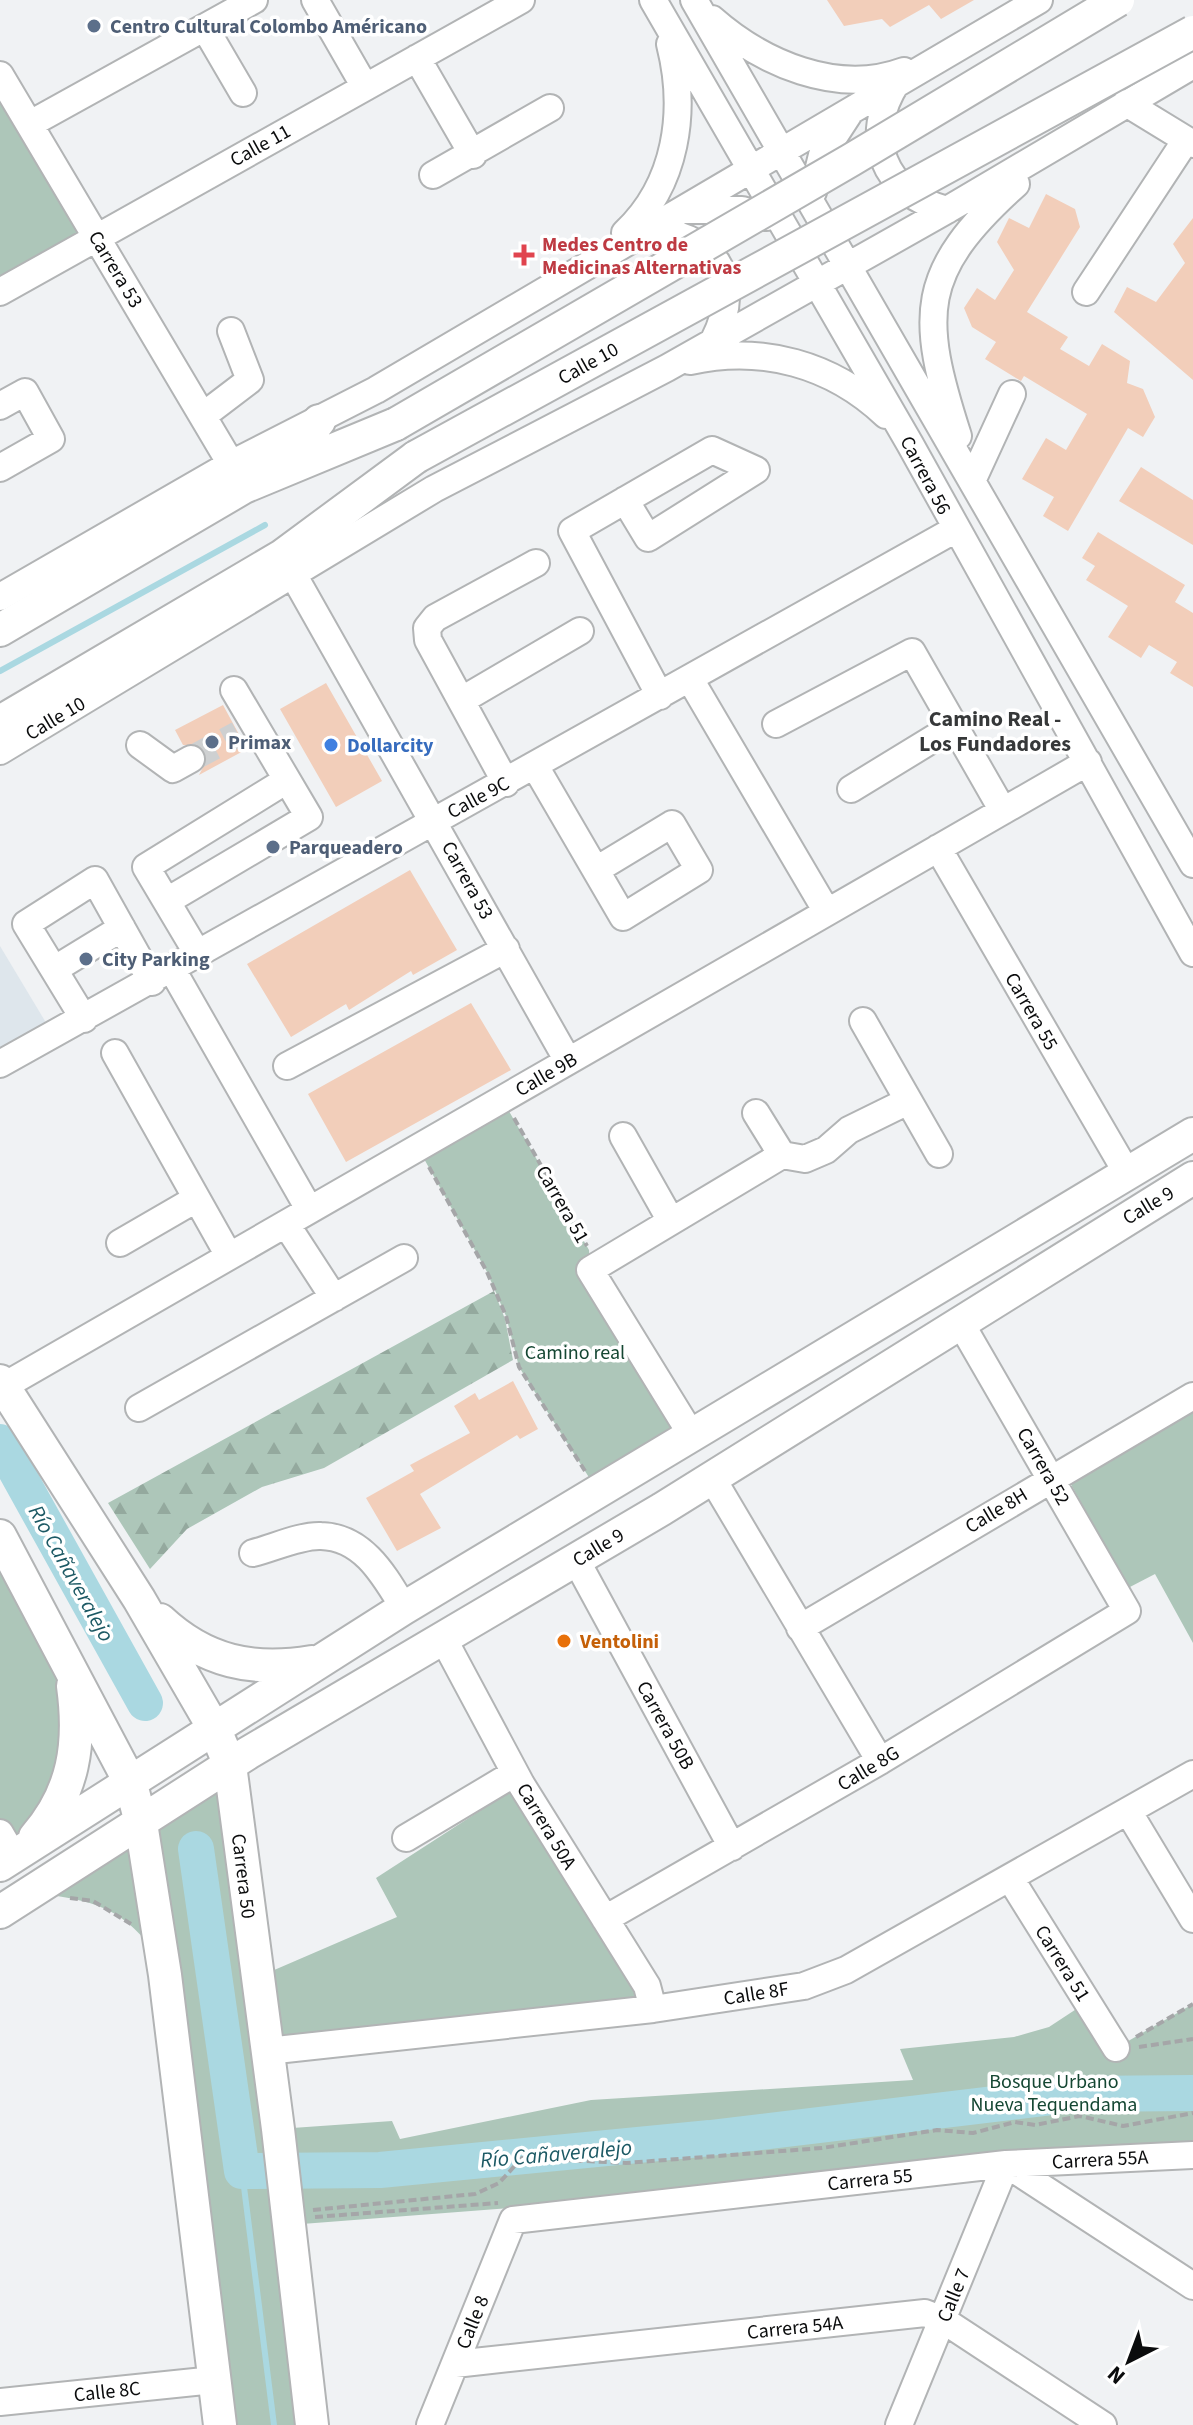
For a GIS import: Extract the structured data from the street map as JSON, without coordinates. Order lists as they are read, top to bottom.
{
  "streets": {
    "main road": ["Calle 10", "Calle 9", "Carrera 50"],
    "street": [
      "Calle 11",
      "Carrera 53",
      "Carrera 56",
      "Calle 9C",
      "Carrera 55",
      "Calle 9B",
      "Carrera 51",
      "Carrera 52",
      "Calle 8H",
      "Carrera 50B",
      "Calle 8G",
      "Carrera 50A",
      "Calle 8F",
      "Carrera 55A",
      "Calle 7",
      "Calle 8",
      "Carrera 54A",
      "Calle 8C"
    ]
  },
  "crossings": [
    ["Calle 11", "Carrera 53"],
    ["Carrera 53", "Calle 10"],
    ["Carrera 53", "Calle 9C"],
    ["Carrera 53", "Calle 9B"],
    ["Calle 10", "Carrera 56"],
    ["Carrera 56", "Calle 9C"],
    ["Carrera 56", "Calle 9B"],
    ["Carrera 55", "Calle 9B"],
    ["Carrera 55", "Calle 9"],
    ["Carrera 55", "Carrera 55A"],
    ["Carrera 55", "Calle 7"],
    ["Carrera 55", "Calle 8"],
    ["Calle 9B", "Carrera 51"],
    ["Calle 9B", "Carrera 50"],
    ["Carrera 51", "Calle 9"],
    ["Carrera 51", "Calle 8F"],
    ["Calle 9", "Carrera 52"],
    ["Calle 9", "Carrera 50B"],
    ["Calle 9", "Carrera 50A"],
    ["Calle 9", "Carrera 50"],
    ["Carrera 52", "Calle 8H"],
    ["Carrera 52", "Calle 8G"],
    ["Carrera 50B", "Calle 8G"],
    ["Calle 8G", "Carrera 50A"],
    ["Carrera 50A", "Calle 8F"],
    ["Carrera 50", "Calle 8F"],
    ["Carrera 55A", "Calle 7"],
    ["Calle 7", "Carrera 54A"],
    ["Calle 8", "Carrera 54A"]
  ],
  "districts": ["Camino Real - Los Fundadores"],
  "water": ["Río Cañaveralejo"],
  "parks": ["Camino real", "Bosque Urbano Nueva Tequendama"],
  "places": {
    "other": [
      "Centro Cultural Colombo Américano",
      "Primax",
      "Dollarcity",
      "Parqueadero",
      "City Parking",
      "Ventolini"
    ],
    "health": ["Medes Centro de Medicinas Alternativas"]
  },
  "north": "bottom left"
}
